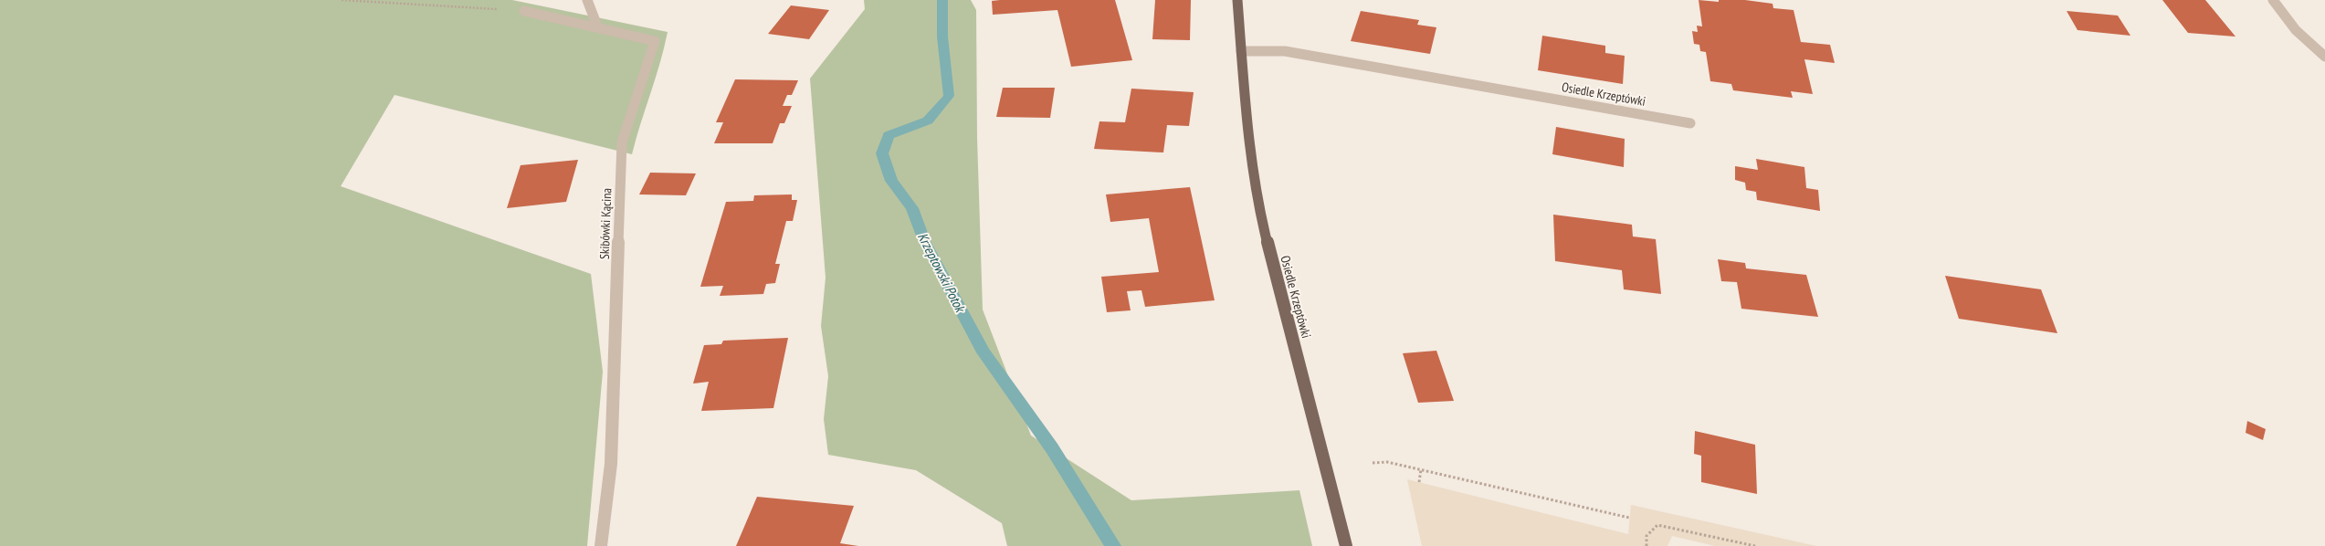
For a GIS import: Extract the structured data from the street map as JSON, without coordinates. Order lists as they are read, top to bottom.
{
  "streets": {
    "main road": ["Osiedle Krzeptówki"],
    "street": ["Skibówki Kącina"]
  },
  "water": ["Krzeptowski Potok"]
}
